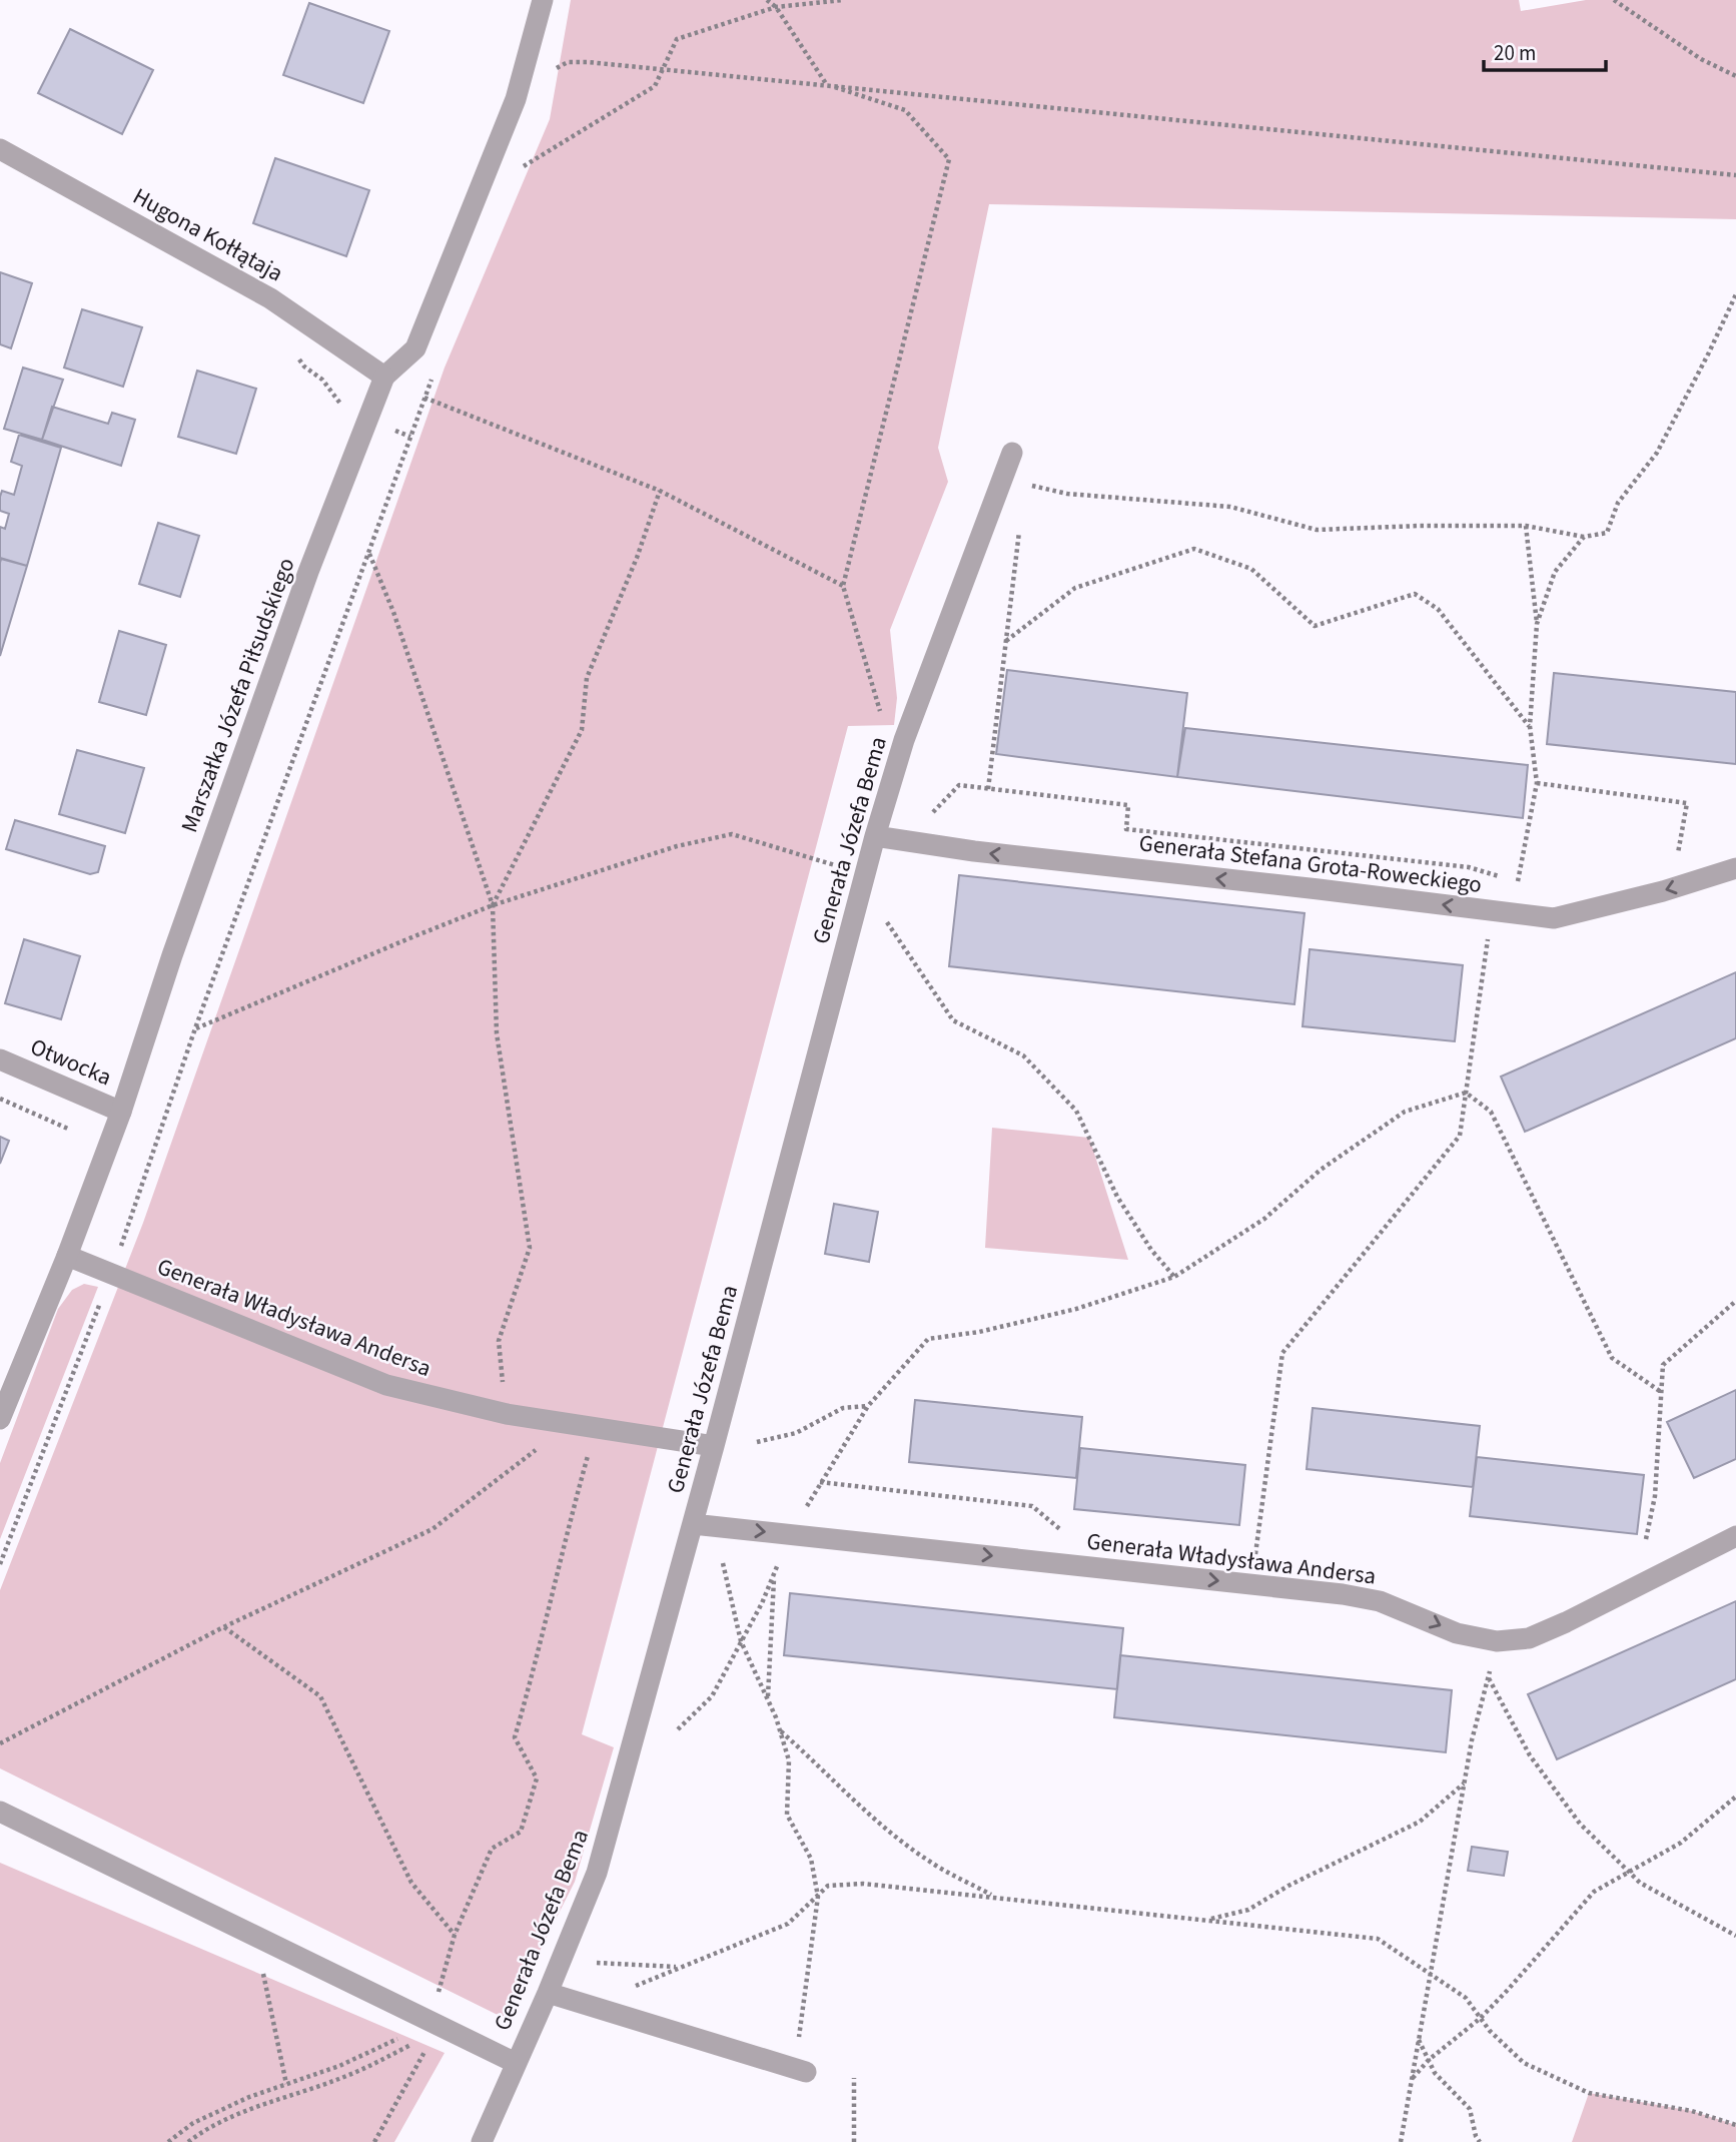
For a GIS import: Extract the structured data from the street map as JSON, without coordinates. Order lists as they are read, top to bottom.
{
  "streets": {
    "street": [
      "Hugona Kołłątaja",
      "Marszałka Józefa Piłsudskiego",
      "Generała Józefa Bema",
      "Generała Stefana Grota-Roweckiego",
      "Otwocka",
      "Generała Władysława Andersa"
    ]
  },
  "crossings": [
    ["Hugona Kołłątaja", "Marszałka Józefa Piłsudskiego"],
    ["Marszałka Józefa Piłsudskiego", "Otwocka"],
    ["Marszałka Józefa Piłsudskiego", "Generała Władysława Andersa"],
    ["Generała Józefa Bema", "Generała Stefana Grota-Roweckiego"],
    ["Generała Józefa Bema", "Generała Władysława Andersa"]
  ],
  "one_way": ["Generała Stefana Grota-Roweckiego", "Generała Władysława Andersa"],
  "scale_bar": "20 m"
}
